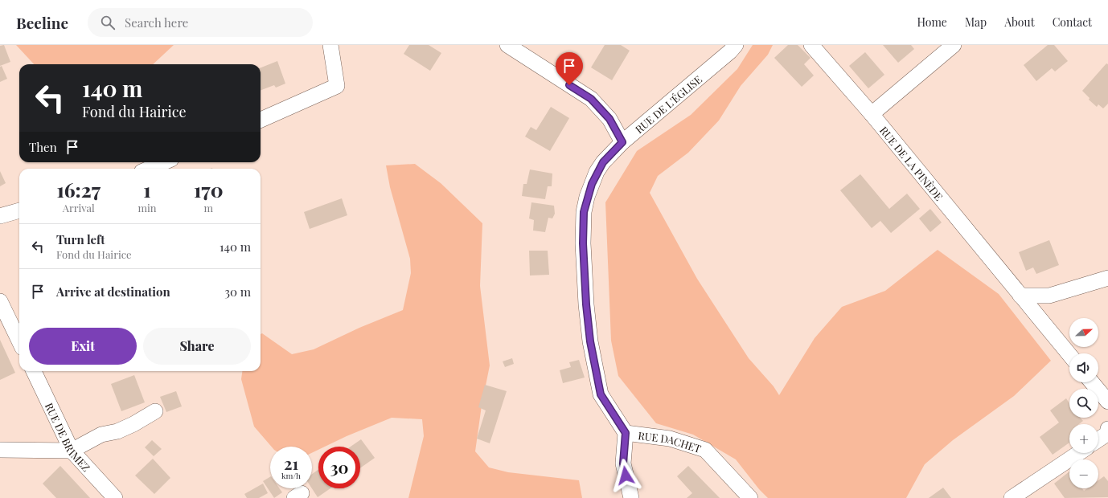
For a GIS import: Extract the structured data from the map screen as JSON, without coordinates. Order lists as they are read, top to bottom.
{
  "streets": {
    "street": [
      "RUE DE L'ÉGLISE",
      "RUE DE LA PINÈDE",
      "RUE DE BRIMEZ",
      "RUE DACHET"
    ]
  },
  "crossings": [
    ["RUE DE L'ÉGLISE", "RUE DACHET"]
  ],
  "north": "right",
  "page": {
    "header": "Beeline",
    "search": "Search here",
    "nav": [
      "Home",
      "Map",
      "About",
      "Contact"
    ],
    "turn": ["140 m", "Fond du Hairice"],
    "then": "Then",
    "eta": [
      "16:27",
      "Arrival",
      "1",
      "min",
      "170",
      "m"
    ],
    "list": [
      {
        "name": "Turn left",
        "note": "Fond du Hairice",
        "value": "140 m"
      },
      {
        "name": "Arrive at destination",
        "value": "30 m"
      }
    ],
    "map_buttons": ["+", "−"],
    "buttons": ["Exit", "Share"],
    "speed": "21 km/h",
    "limit": "30"
  }
}
